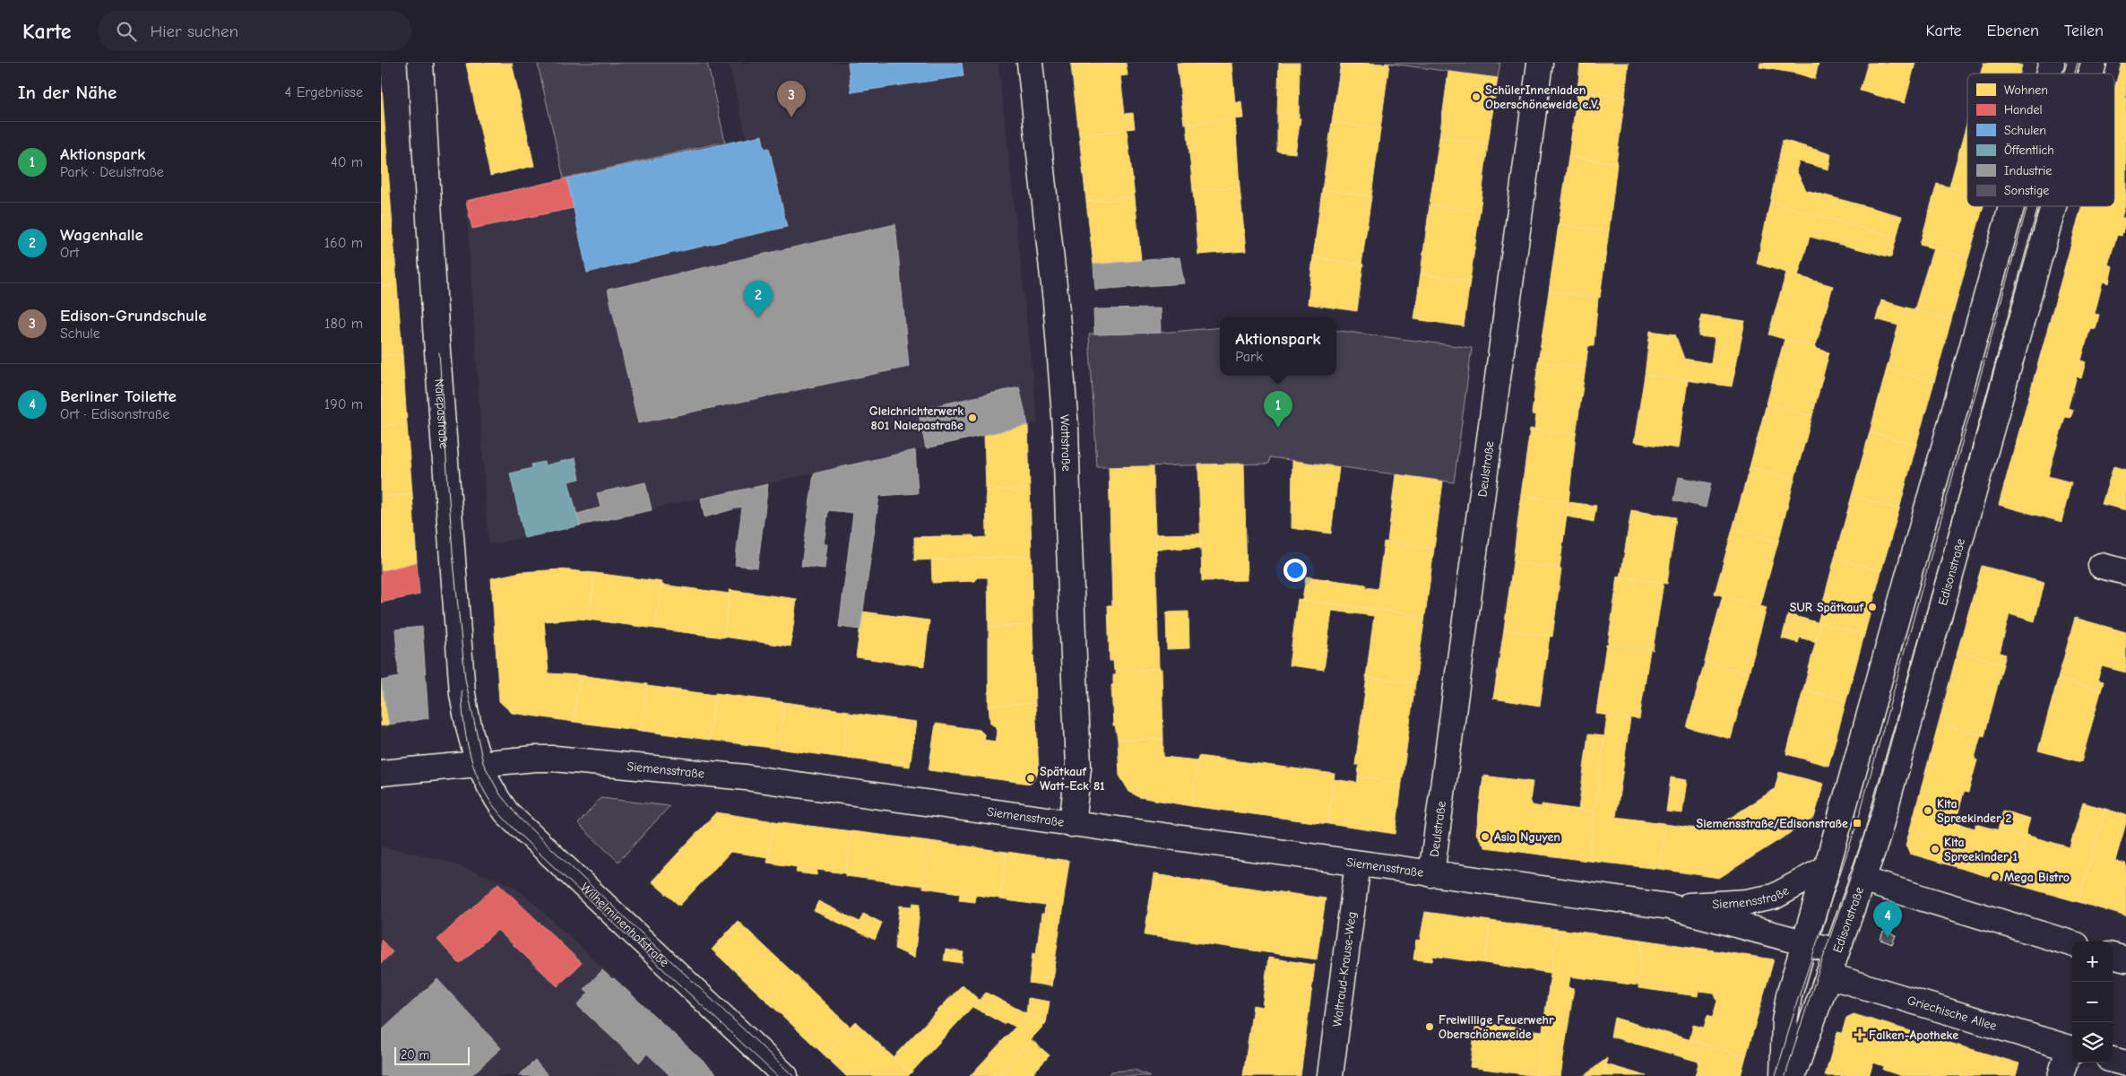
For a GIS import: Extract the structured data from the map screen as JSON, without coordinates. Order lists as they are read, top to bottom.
{
  "streets": {
    "main road": [
      "Nalepastraße",
      "Wattstraße",
      "Deulstraße",
      "Edisonstraße",
      "Siemensstraße",
      "Wilhelminenhofstraße",
      "Waltraud-Krause-Weg",
      "Griechische Allee"
    ]
  },
  "crossings": [
    ["Nalepastraße", "Siemensstraße"],
    ["Nalepastraße", "Wilhelminenhofstraße"],
    ["Wattstraße", "Siemensstraße"],
    ["Deulstraße", "Siemensstraße"],
    ["Edisonstraße", "Siemensstraße"],
    ["Edisonstraße", "Griechische Allee"],
    ["Siemensstraße", "Wilhelminenhofstraße"],
    ["Siemensstraße", "Waltraud-Krause-Weg"]
  ],
  "places": {
    "other": [
      "SchülerInnenladen Oberschöneweide e.V.",
      "Gleichrichterwerk 801 Nalepastraße",
      "SUR Spätkauf",
      "Spätkauf Watt-Eck 81",
      "Kita Spreekinder 2",
      "Asia Nguyen",
      "Kita Spreekinder 1",
      "Mega Bistro",
      "Freiwillige Feuerwehr Oberschöneweide"
    ],
    "transit": ["Siemensstraße/Edisonstraße"],
    "health": ["Falken-Apotheke"]
  },
  "legend": [
    "Wohnen",
    "Handel",
    "Schulen",
    "Öffentlich",
    "Industrie",
    "Sonstige"
  ],
  "scale_bar": "20 m",
  "page": {
    "header": "Karte",
    "search": "Hier suchen",
    "nav": ["Karte", "Ebenen", "Teilen"],
    "heading": ["In der Nähe", "4 Ergebnisse"],
    "pins": [
      "3",
      "2",
      "1",
      "4"
    ],
    "list": [
      {
        "mark": "1",
        "name": "Aktionspark",
        "note": "Park · Deulstraße",
        "value": "40 m"
      },
      {
        "mark": "2",
        "name": "Wagenhalle",
        "note": "Ort",
        "value": "160 m"
      },
      {
        "mark": "3",
        "name": "Edison-Grundschule",
        "note": "Schule",
        "value": "180 m"
      },
      {
        "mark": "4",
        "name": "Berliner Toilette",
        "note": "Ort · Edisonstraße",
        "value": "190 m"
      }
    ],
    "popup": ["Aktionspark", "Park"],
    "map_buttons": ["+", "−"],
    "scale": "20 m"
  }
}
